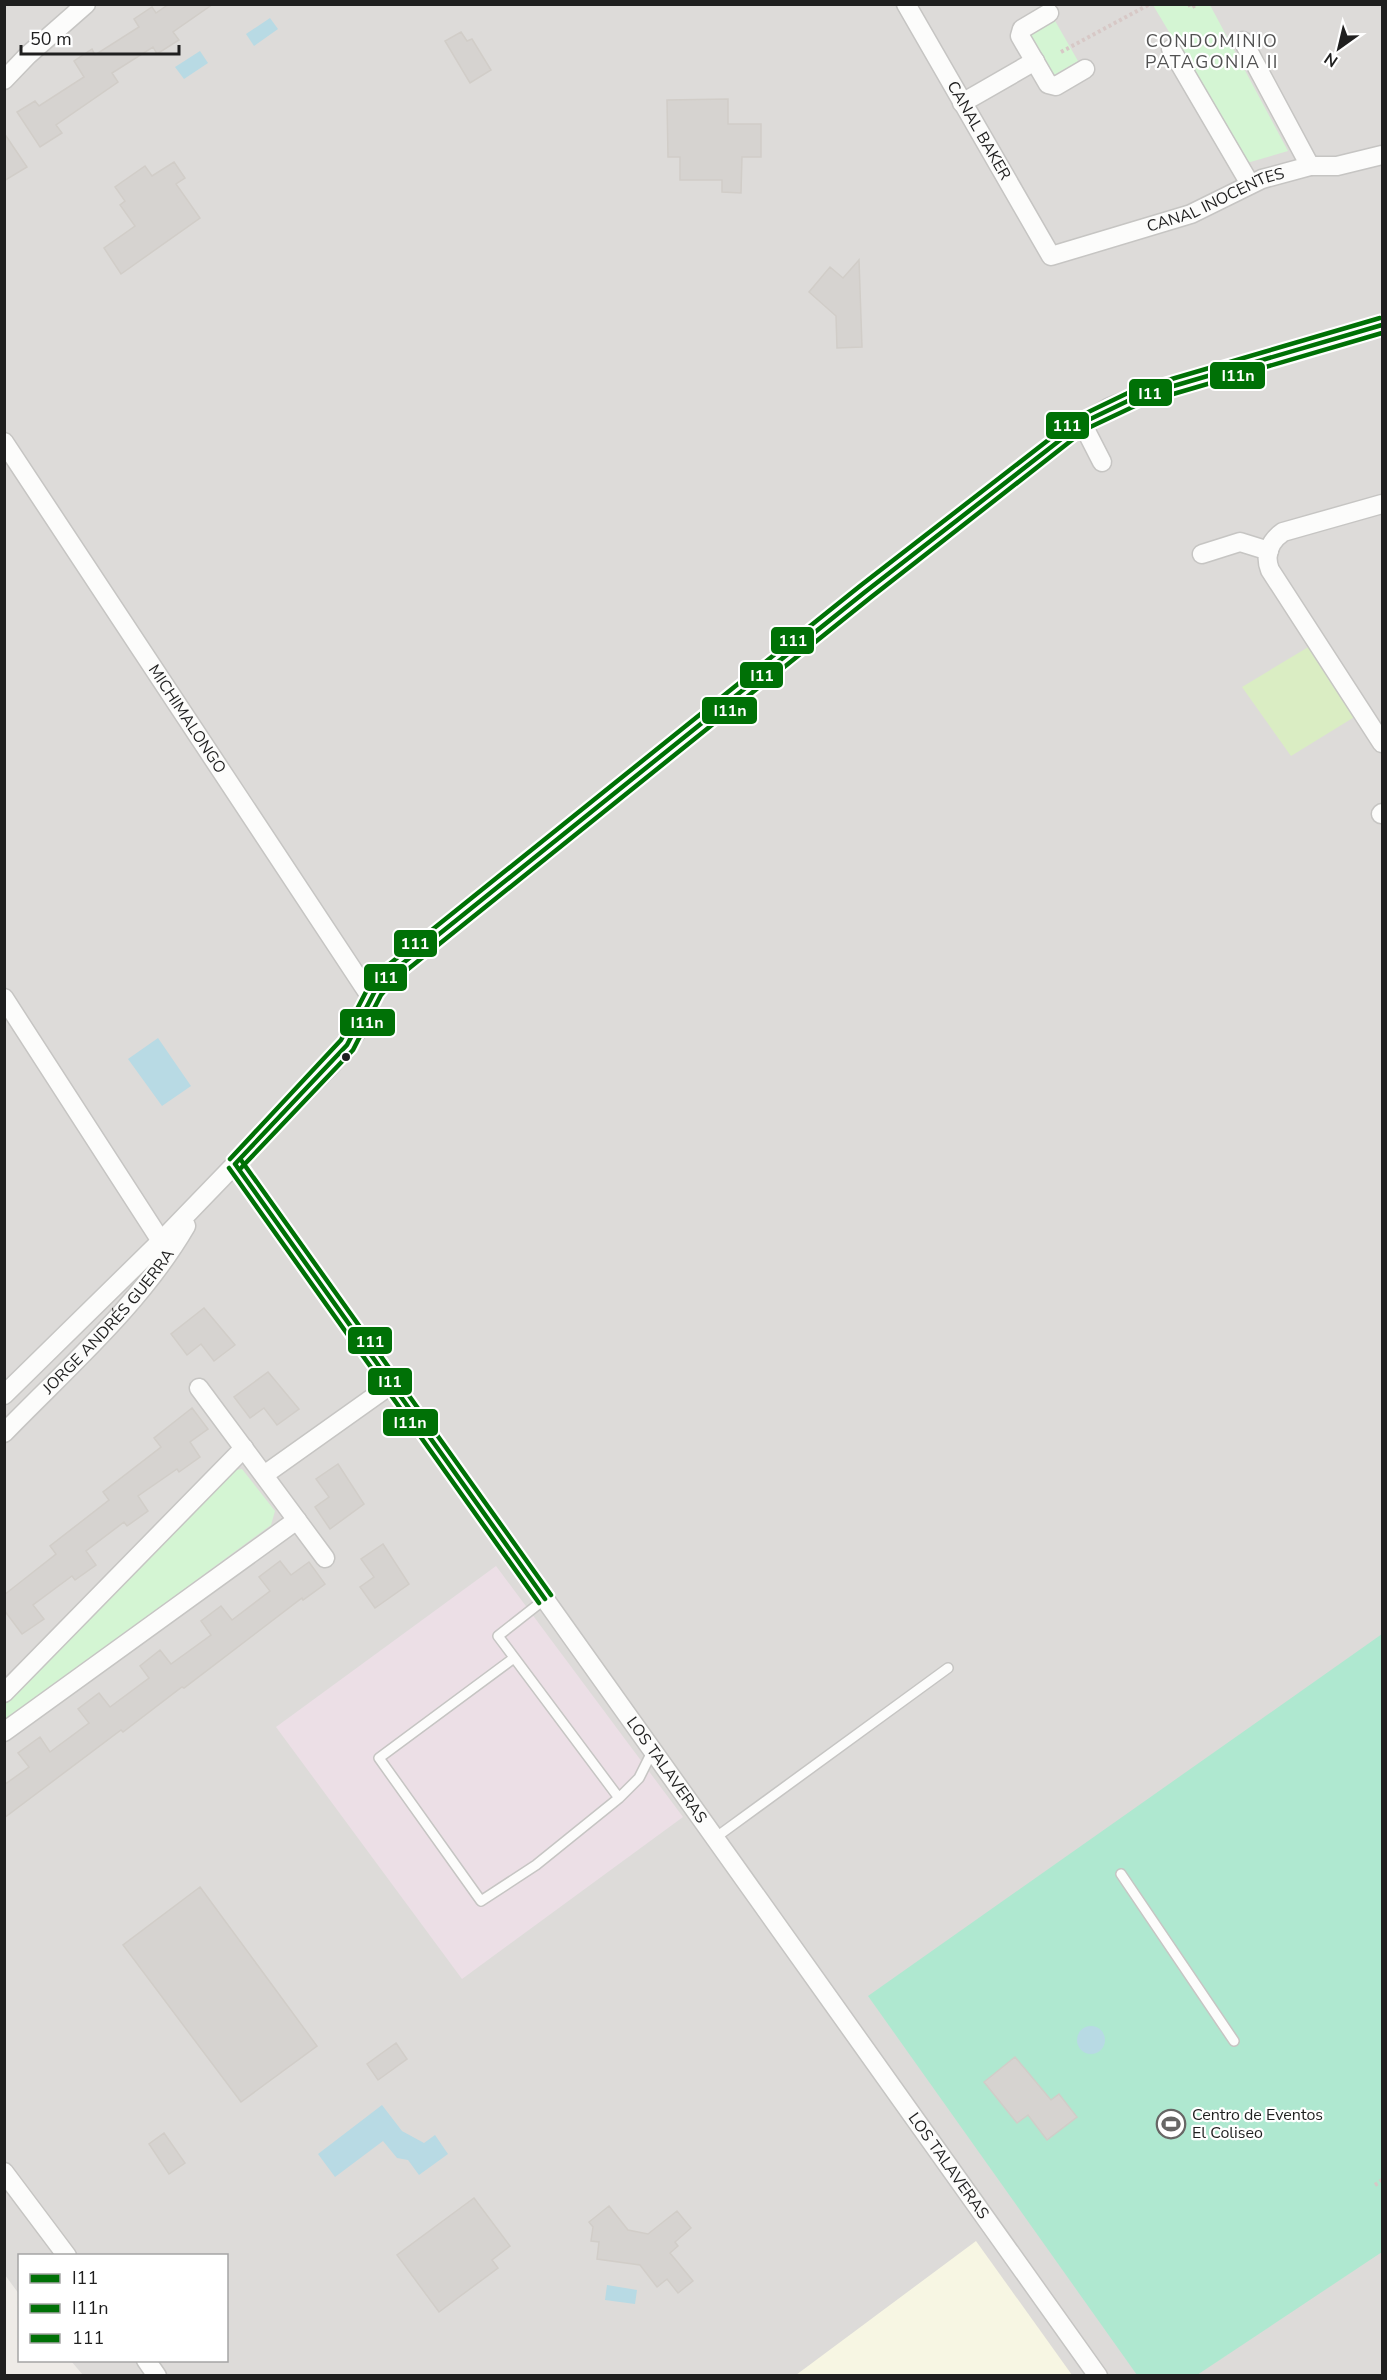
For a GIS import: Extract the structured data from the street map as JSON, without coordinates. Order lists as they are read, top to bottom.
{
  "streets": {
    "street": [
      "CANAL BAKER",
      "CANAL INOCENTES",
      "MICHIMALONGO",
      "JORGE ANDRÉS GUERRA",
      "LOS TALAVERAS"
    ]
  },
  "crossings": [
    ["CANAL BAKER", "CANAL INOCENTES"],
    ["MICHIMALONGO", "JORGE ANDRÉS GUERRA"],
    ["JORGE ANDRÉS GUERRA", "LOS TALAVERAS"]
  ],
  "districts": ["CONDOMINIO PATAGONIA II"],
  "places": {
    "sports": ["Centro de Eventos El Coliseo"]
  },
  "lines": ["transit line 111", "transit line I11", "transit line I11n"],
  "legend": ["I11", "I11n", "111"],
  "scale_bar": "50 m",
  "north": "bottom left"
}
